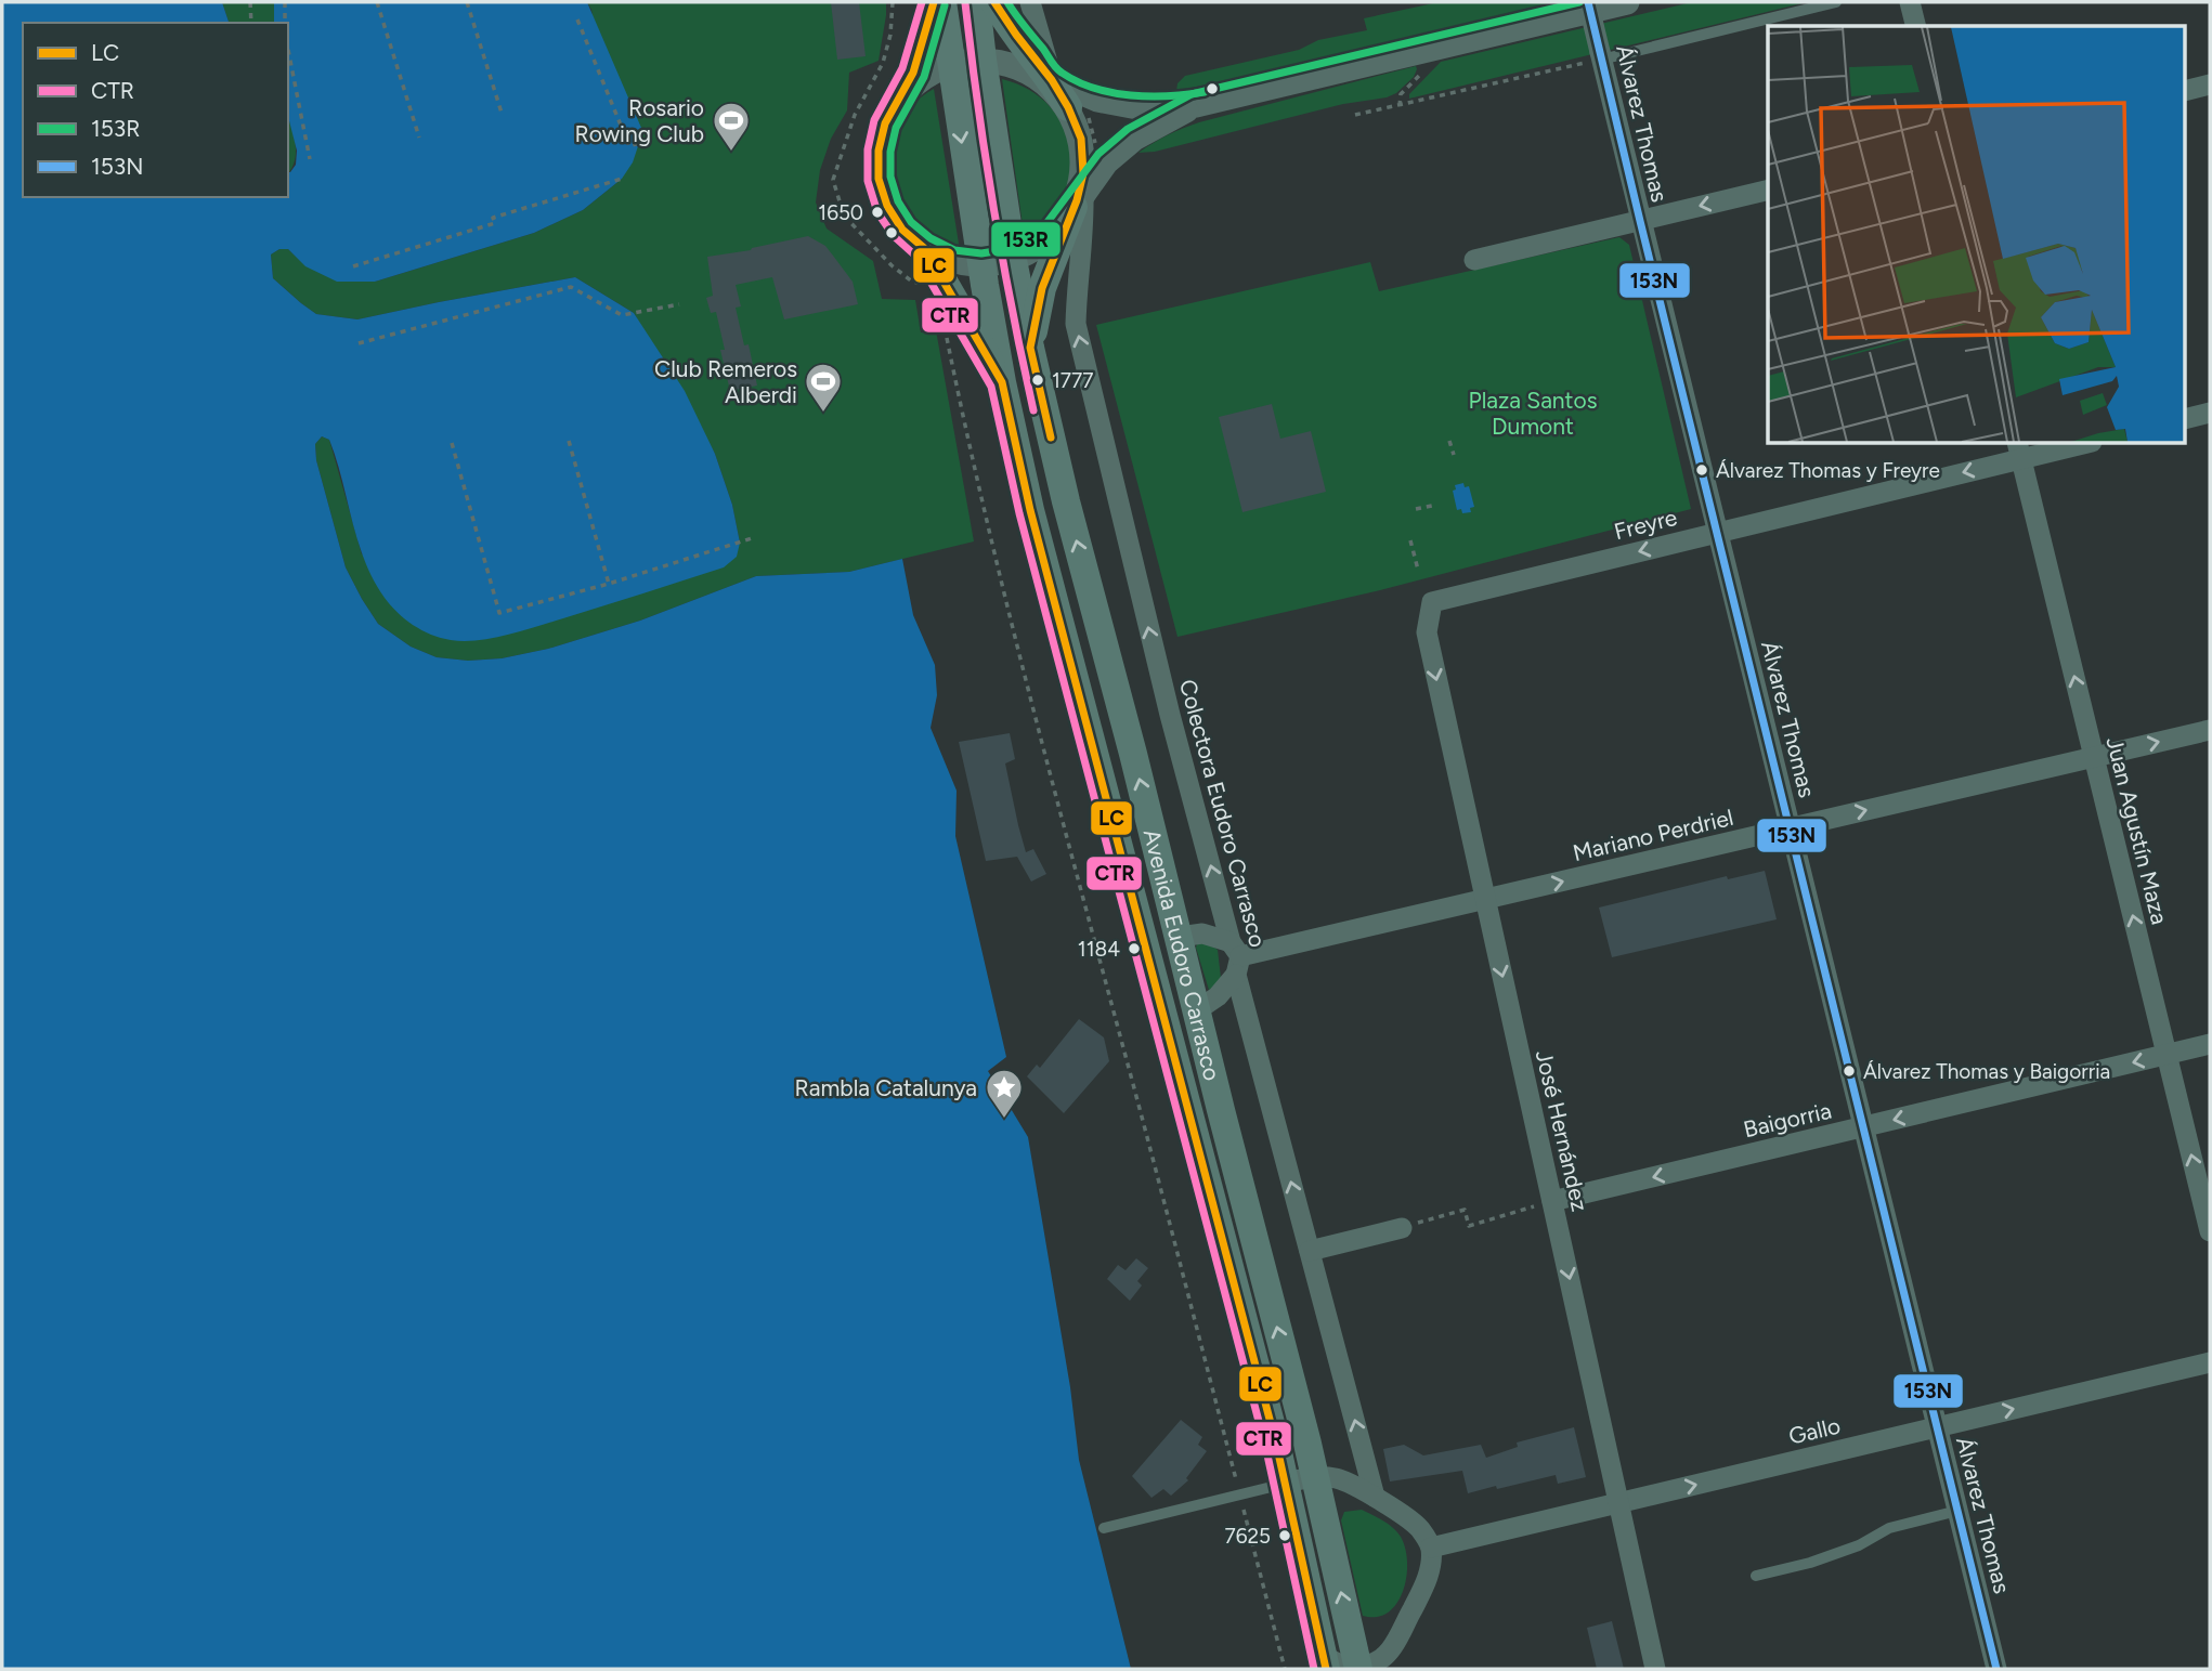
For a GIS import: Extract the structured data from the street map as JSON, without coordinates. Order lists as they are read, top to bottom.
{
  "streets": {
    "main road": ["Avenida Eudoro Carrasco"],
    "street": [
      "Álvarez Thomas",
      "Freyre",
      "Colectora Eudoro Carrasco",
      "Juan Agustín Maza",
      "Mariano Perdriel",
      "Baigorria",
      "José Hernández",
      "Gallo"
    ]
  },
  "crossings": [
    ["Álvarez Thomas", "Freyre"],
    ["Álvarez Thomas", "Mariano Perdriel"],
    ["Álvarez Thomas", "Baigorria"],
    ["Álvarez Thomas", "Gallo"],
    ["Freyre", "Juan Agustín Maza"],
    ["Freyre", "José Hernández"],
    ["Colectora Eudoro Carrasco", "Mariano Perdriel"],
    ["Juan Agustín Maza", "Mariano Perdriel"],
    ["Juan Agustín Maza", "Baigorria"],
    ["Mariano Perdriel", "Avenida Eudoro Carrasco"],
    ["Mariano Perdriel", "José Hernández"],
    ["Baigorria", "José Hernández"],
    ["José Hernández", "Gallo"]
  ],
  "one_way": [
    "Freyre",
    "Colectora Eudoro Carrasco",
    "Juan Agustín Maza",
    "Mariano Perdriel",
    "Baigorria",
    "José Hernández",
    "Gallo"
  ],
  "parks": ["Plaza Santos Dumont"],
  "places": {
    "sports": ["Rosario Rowing Club", "Club Remeros Alberdi"],
    "other": [
      "1650",
      "1777",
      "Álvarez Thomas y Freyre",
      "1184",
      "Álvarez Thomas y Baigorria",
      "7625"
    ],
    "place": ["Rambla Catalunya"]
  },
  "lines": [
    "transit line LC",
    "transit line CTR",
    "transit line 153R",
    "transit line 153N"
  ],
  "legend": [
    "LC",
    "CTR",
    "153R",
    "153N"
  ]
}
